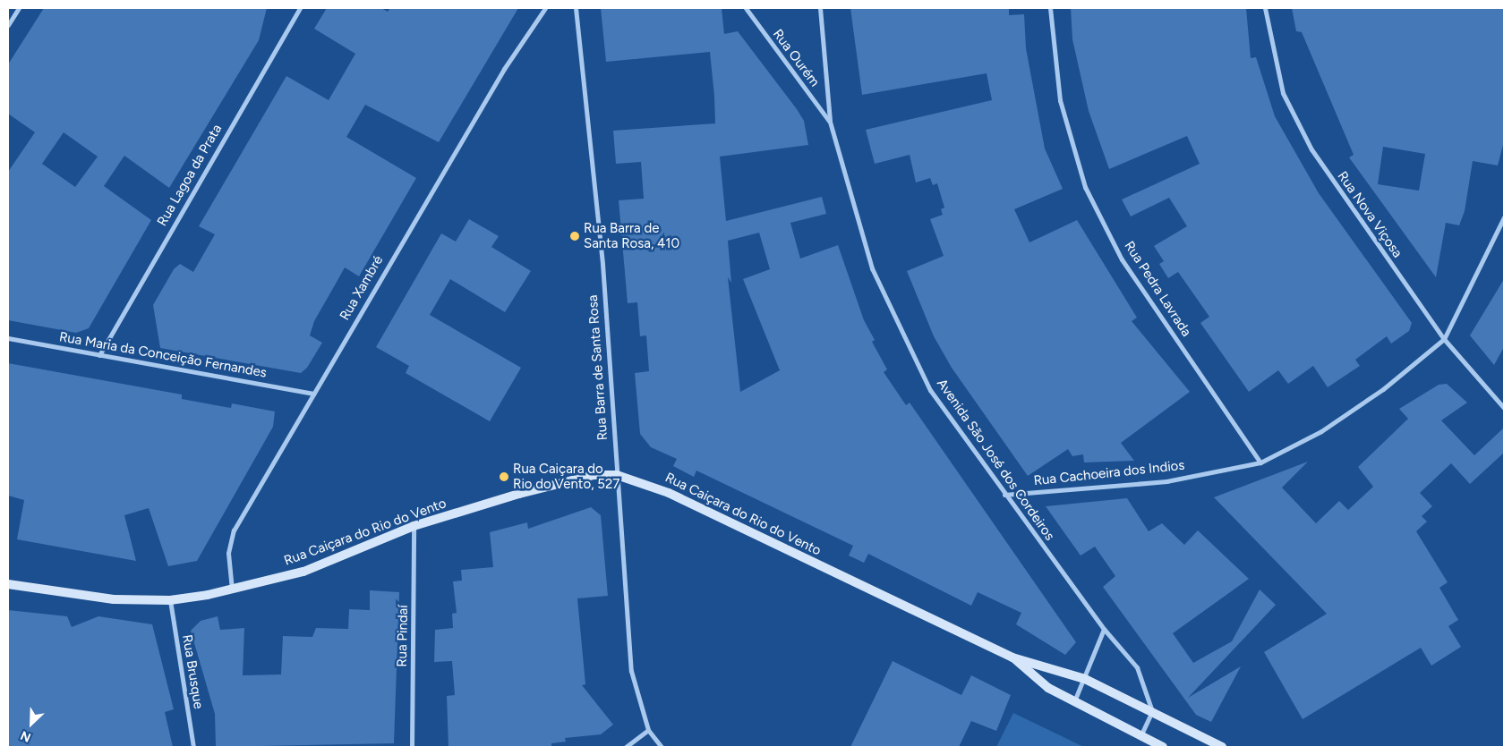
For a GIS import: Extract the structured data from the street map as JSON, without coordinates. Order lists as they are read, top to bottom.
{
  "streets": {
    "street": [
      "Rua Ourém",
      "Rua Lagoa da Prata",
      "Rua Nova Viçosa",
      "Rua Xambré",
      "Rua Pedra Lavrada",
      "Rua Maria da Conceição Fernandes",
      "Rua Barra de Santa Rosa",
      "Avenida São José dos Cordeiros",
      "Rua Cachoeira dos Indios",
      "Rua Caiçara do Rio do Vento",
      "Rua Pindaí",
      "Rua Brusque"
    ]
  },
  "crossings": [
    ["Rua Ourém", "Avenida São José dos Cordeiros"],
    ["Rua Lagoa da Prata", "Rua Maria da Conceição Fernandes"],
    ["Rua Nova Viçosa", "Rua Cachoeira dos Indios"],
    ["Rua Xambré", "Rua Maria da Conceição Fernandes"],
    ["Rua Xambré", "Rua Caiçara do Rio do Vento"],
    ["Rua Pedra Lavrada", "Rua Cachoeira dos Indios"],
    ["Rua Barra de Santa Rosa", "Rua Caiçara do Rio do Vento"],
    ["Avenida São José dos Cordeiros", "Rua Cachoeira dos Indios"],
    ["Avenida São José dos Cordeiros", "Rua Caiçara do Rio do Vento"],
    ["Rua Caiçara do Rio do Vento", "Rua Pindaí"],
    ["Rua Caiçara do Rio do Vento", "Rua Brusque"]
  ],
  "places": ["Rua Barra de Santa Rosa, 410", "Rua Caiçara do Rio do Vento, 527"],
  "north": "bottom left"
}
